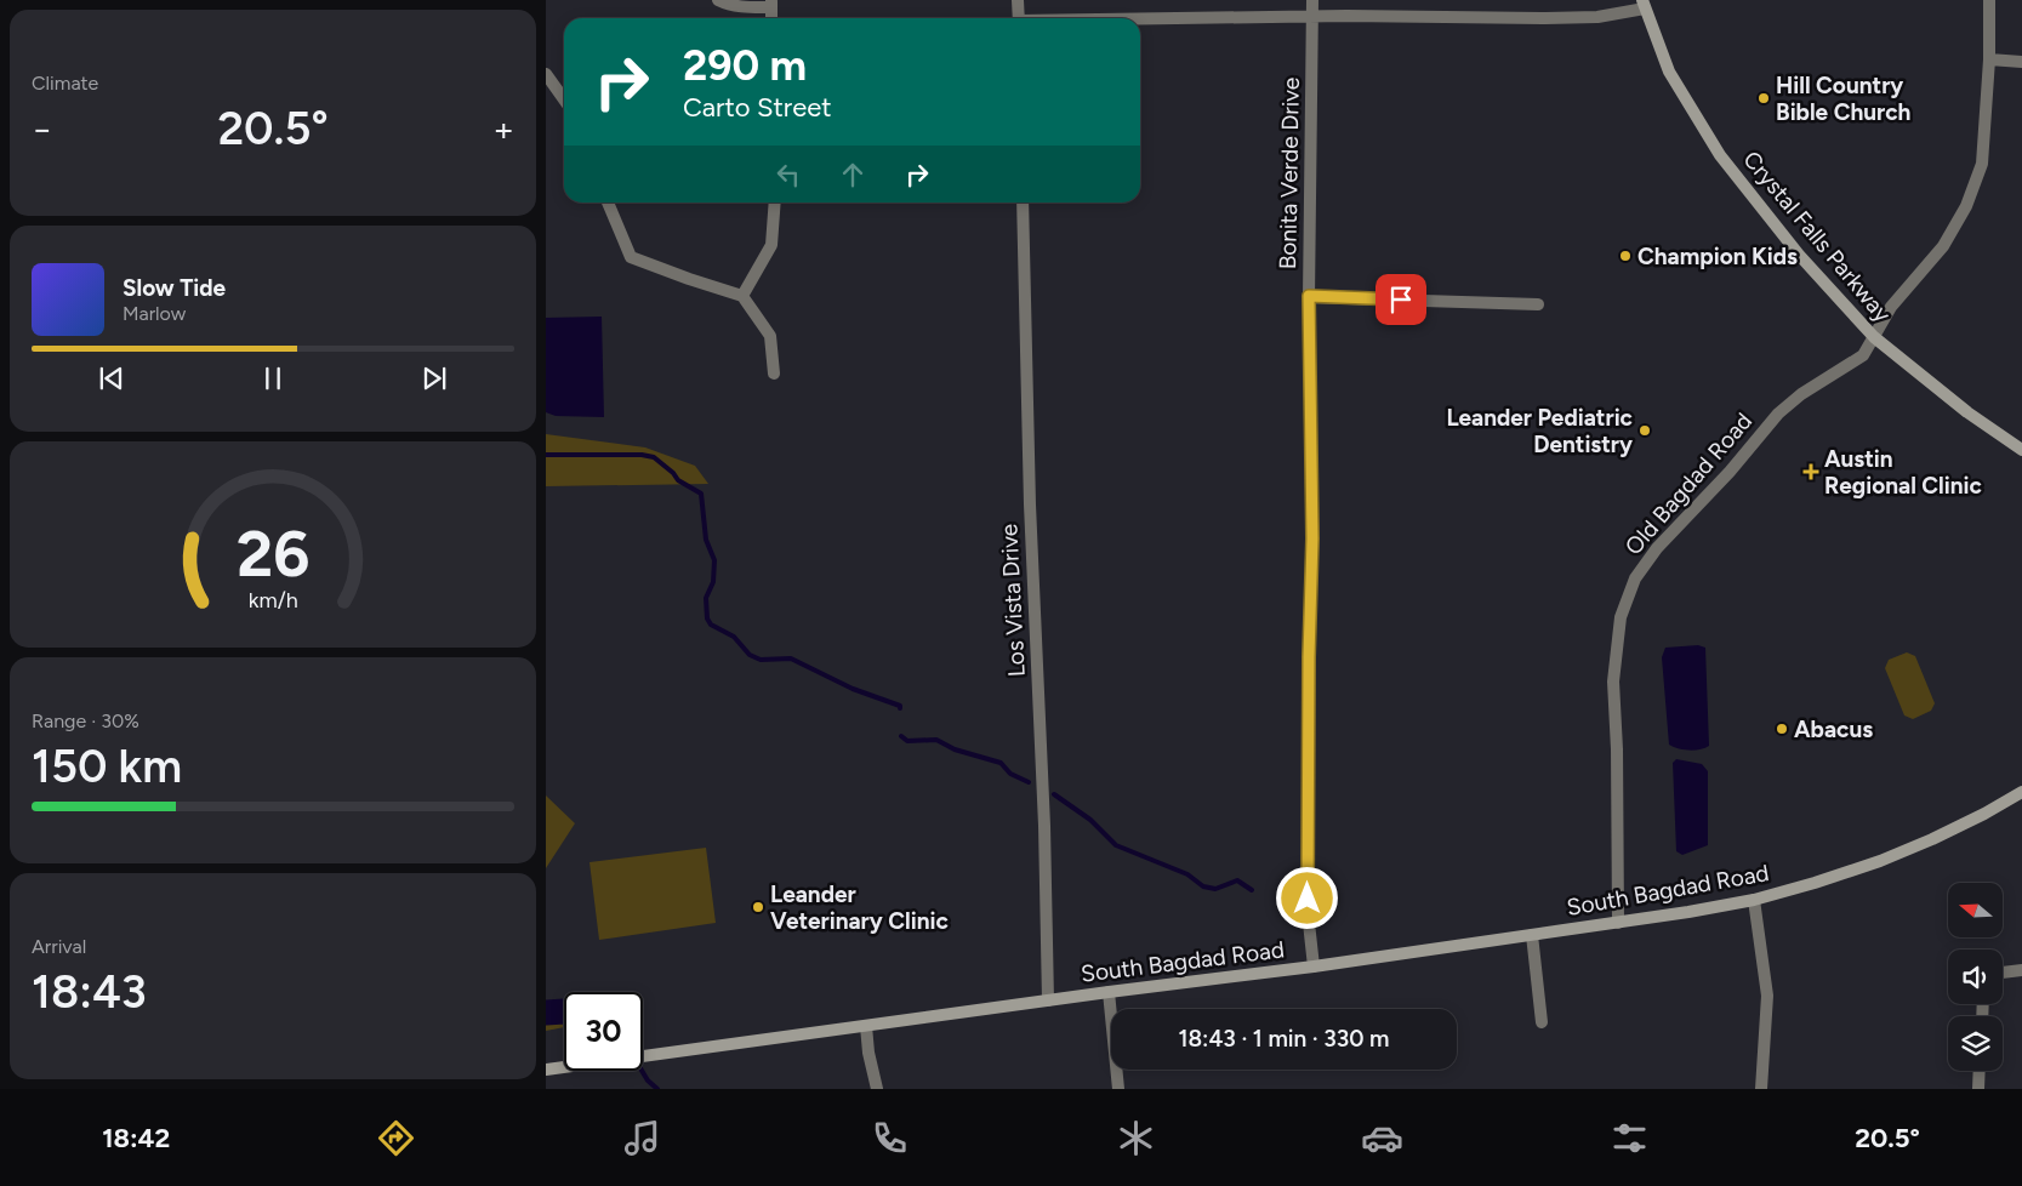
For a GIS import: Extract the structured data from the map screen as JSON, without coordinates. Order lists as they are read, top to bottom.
{
  "streets": {
    "main road": ["Crystal Falls Parkway", "South Bagdad Road"],
    "street": ["Bonita Verde Drive", "Old Bagdad Road", "Los Vista Drive"]
  },
  "crossings": [
    ["Bonita Verde Drive", "South Bagdad Road"],
    ["Crystal Falls Parkway", "Old Bagdad Road"],
    ["Old Bagdad Road", "South Bagdad Road"],
    ["Los Vista Drive", "South Bagdad Road"]
  ],
  "places": {
    "other": [
      "Hill Country Bible Church",
      "Champion Kids",
      "Leander Pediatric Dentistry",
      "Abacus",
      "Leander Veterinary Clinic"
    ],
    "health": ["Austin Regional Clinic"]
  },
  "north": "left",
  "page": {
    "tile": [
      "Climate",
      ["Range · 30%", "150 km"],
      ["Arrival", "18:43"]
    ],
    "turn": ["290 m", "Carto Street"],
    "heat": ["−", "20.5°", "+"],
    "song": ["Slow Tide", "Marlow"],
    "limit": "30",
    "trip": "18:43 · 1 min · 330 m",
    "tabs": ["18:42", "20.5°"],
    "gauge": ["26", "km/h"]
  }
}
